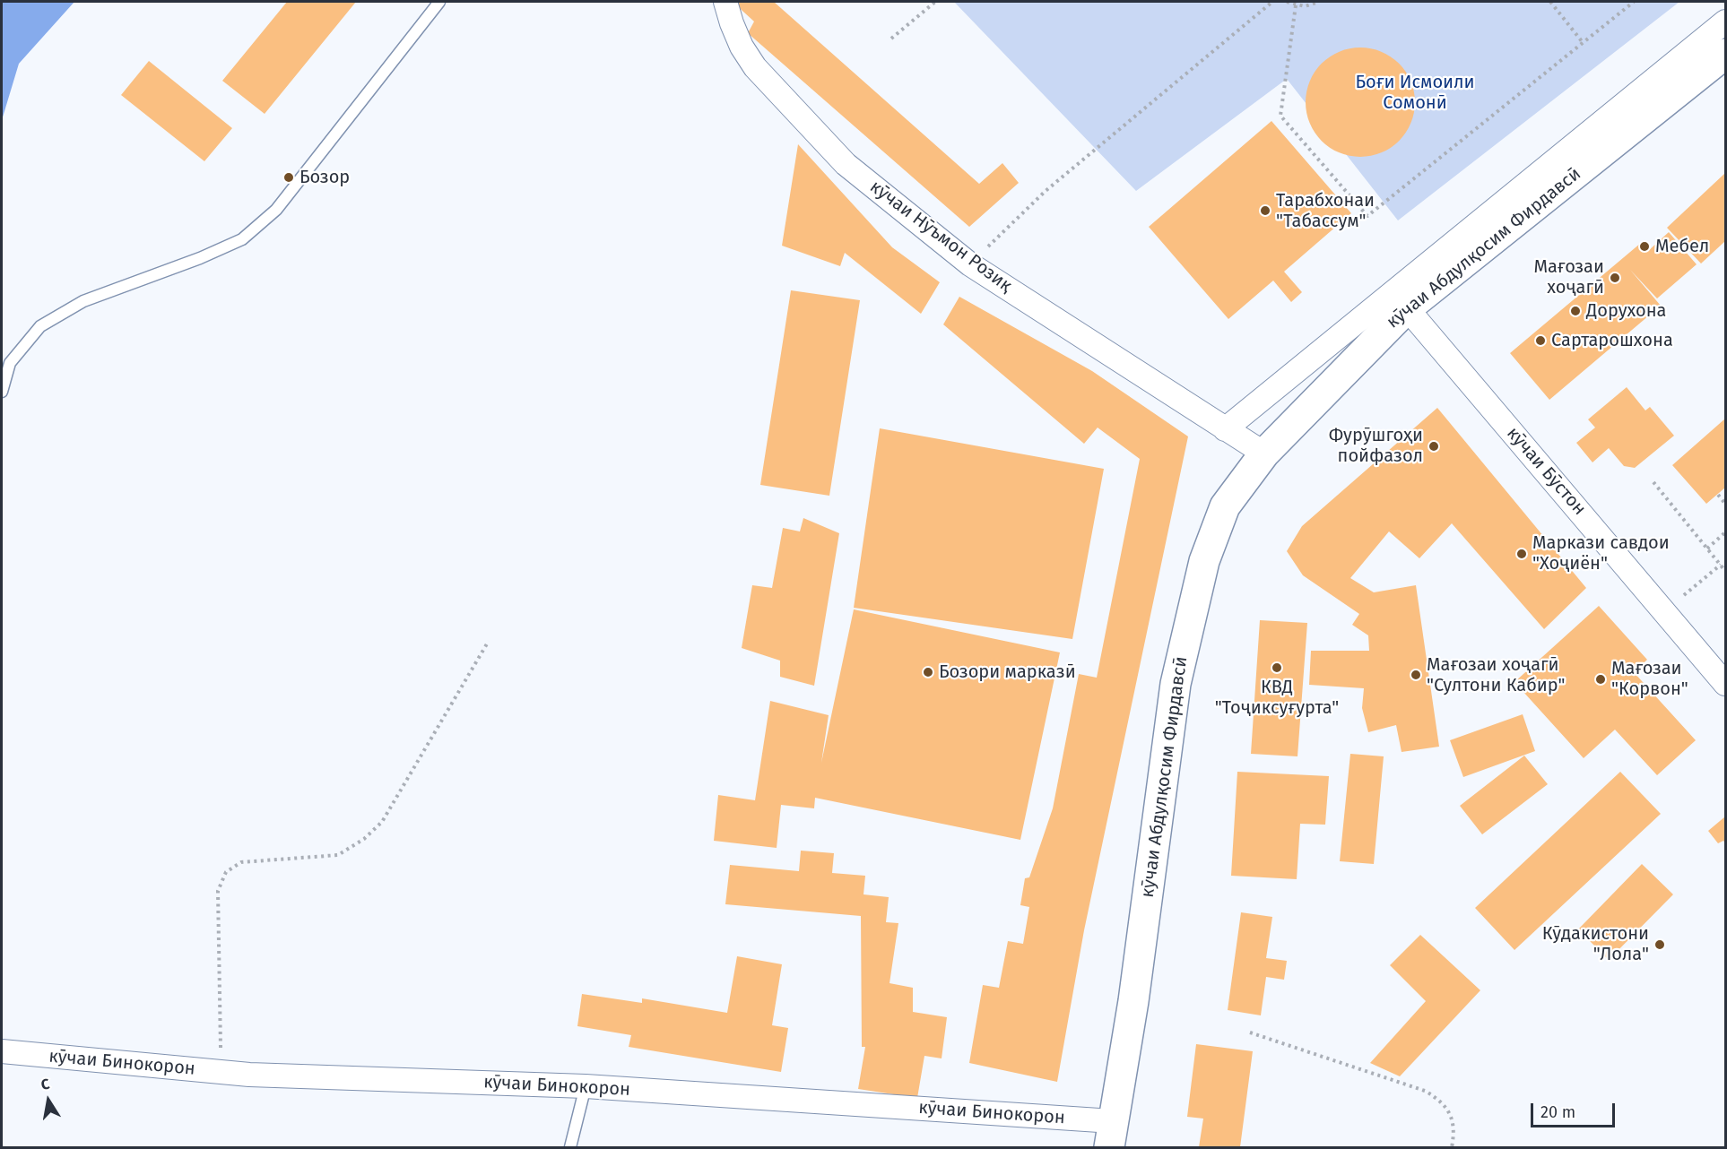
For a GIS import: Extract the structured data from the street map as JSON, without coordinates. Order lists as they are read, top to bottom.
{
  "streets": {
    "street": [
      "кӯчаи Нӯъмон Розиқ",
      "кӯчаи Абдулқосим Фирдавсӣ",
      "кӯчаи Бӯстон",
      "кӯчаи Бинокорон"
    ]
  },
  "crossings": [
    ["кӯчаи Нӯъмон Розиқ", "кӯчаи Абдулқосим Фирдавсӣ"],
    ["кӯчаи Абдулқосим Фирдавсӣ", "кӯчаи Бӯстон"],
    ["кӯчаи Абдулқосим Фирдавсӣ", "кӯчаи Бинокорон"]
  ],
  "parks": ["Боғи Исмоили Сомонӣ"],
  "places": [
    "Бозор",
    "Тарабхонаи \"Табассум\"",
    "Мебел",
    "Мағозаи хоҷагӣ",
    "Дорухона",
    "Сартарошхона",
    "Фурӯшгоҳи пойфазол",
    "Маркази савдои \"Хоҷиён\"",
    "КВД \"Тоҷиксуғурта\"",
    "Бозори марказӣ",
    "Мағозаи хоҷагӣ \"Султони Кабир\"",
    "Мағозаи \"Корвон\"",
    "Кӯдакистони \"Лола\""
  ],
  "scale_bar": "20 m",
  "north": "top"
}
